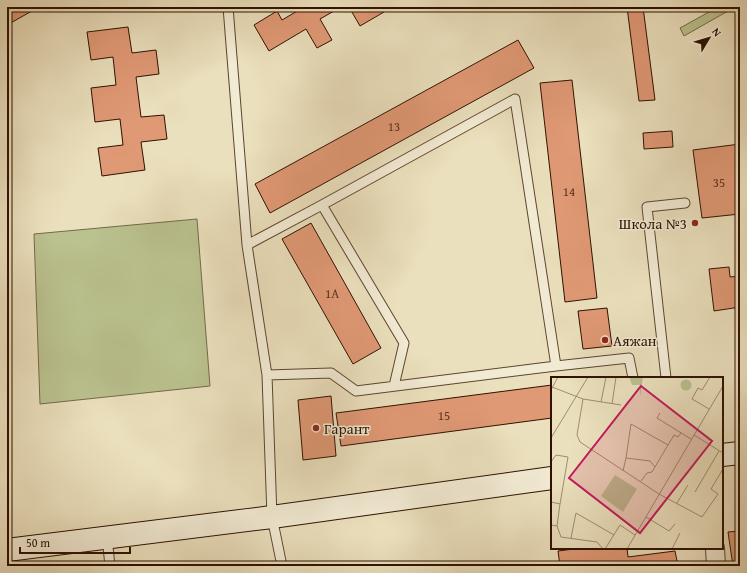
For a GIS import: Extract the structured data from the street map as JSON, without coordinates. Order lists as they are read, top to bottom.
{
  "places": ["Школа №3", "Аяжан", "Гарант"],
  "house_numbers": [
    "13",
    "35",
    "14",
    "1А",
    "15"
  ],
  "scale_bar": "50 m",
  "north": "top right"
}
